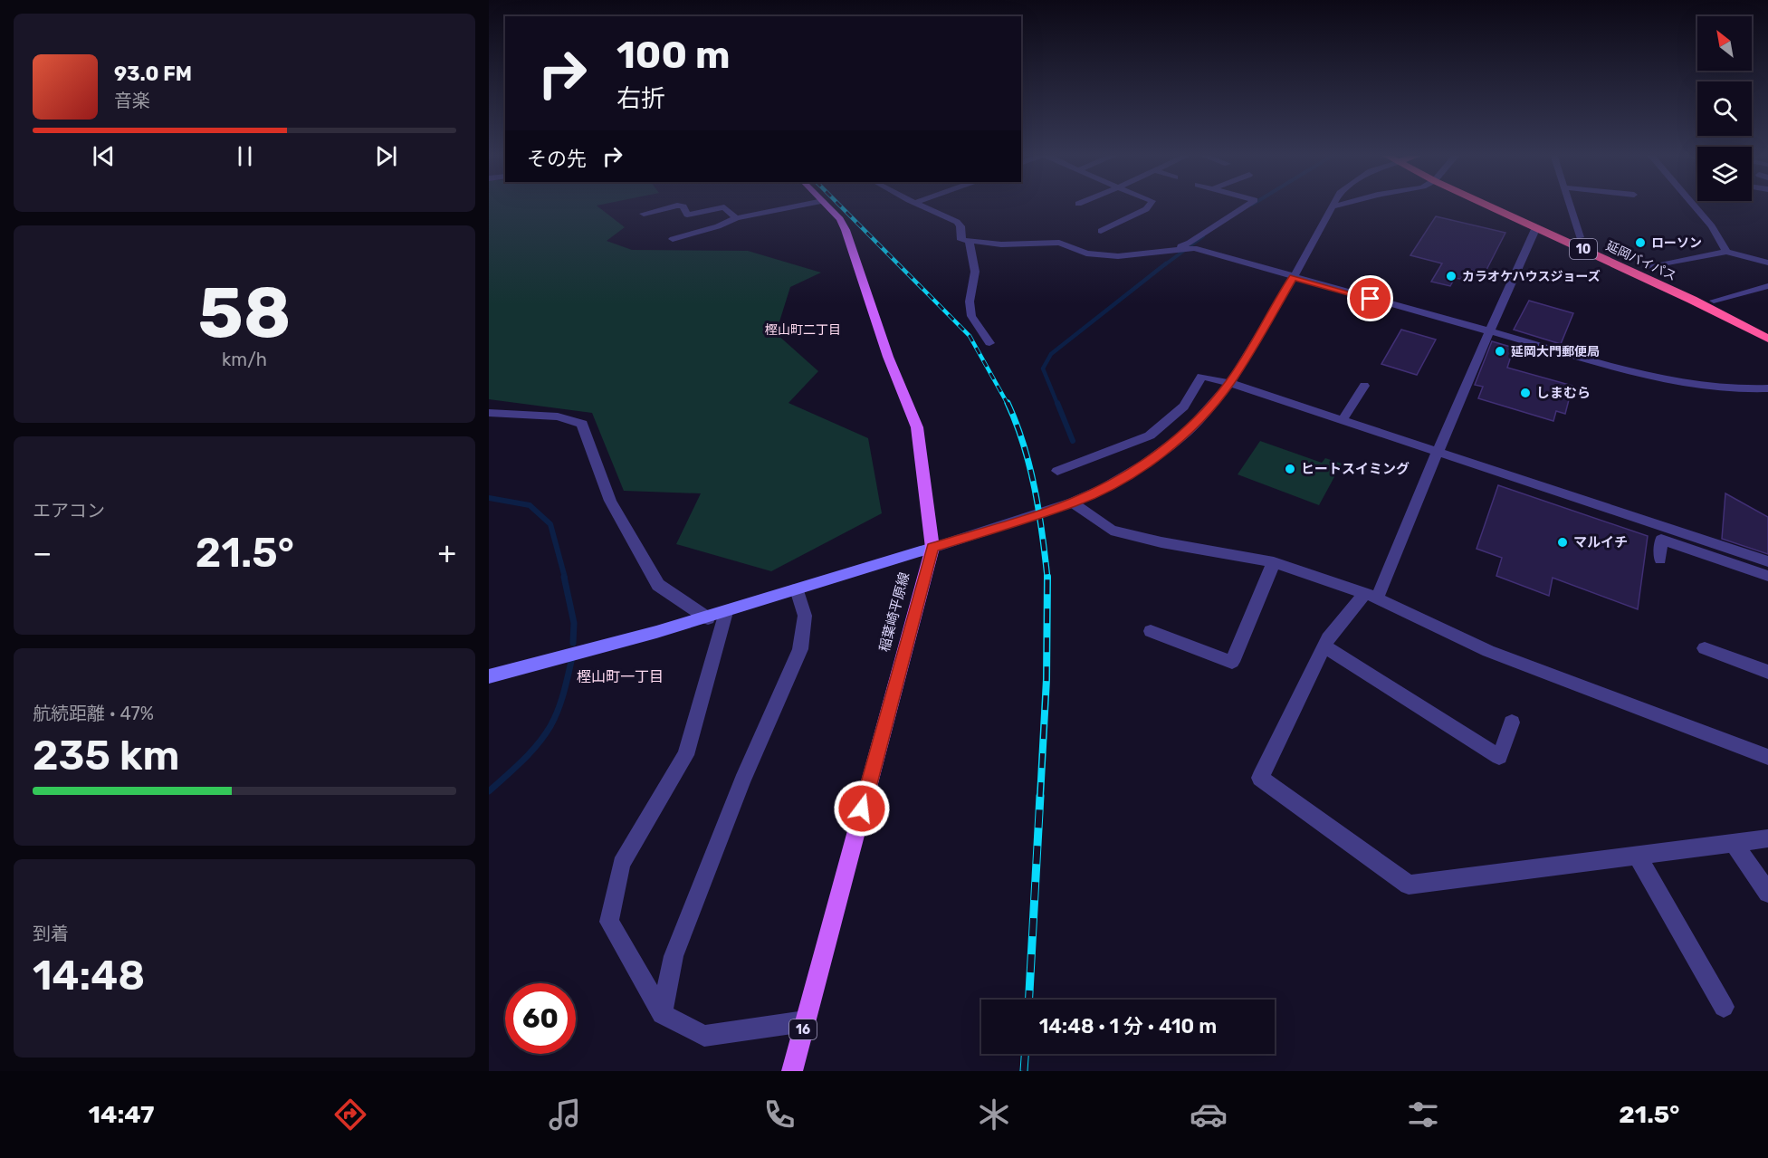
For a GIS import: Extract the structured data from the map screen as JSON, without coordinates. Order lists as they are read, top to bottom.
{
  "streets": {
    "highway": ["10", "延岡バイパス"],
    "main road": ["稲葉崎平原線", "16"]
  },
  "districts": ["樫山町二丁目", "樫山町一丁目"],
  "places": [
    "ローソン",
    "カラオケハウスジョーズ",
    "延岡大門郵便局",
    "しまむら",
    "ヒートスイミング",
    "マルイチ"
  ],
  "north": "top left",
  "page": {
    "turn": ["100 m", "右折"],
    "song": ["93.0 FM", "音楽"],
    "then": "その先",
    "tile": [
      ["58", "km/h"],
      "エアコン",
      ["航続距離 · 47%", "235 km"],
      ["到着", "14:48"]
    ],
    "heat": ["−", "21.5°", "+"],
    "limit": "60",
    "trip": "14:48 · 1 分 · 410 m",
    "tabs": ["14:47", "21.5°"]
  }
}
